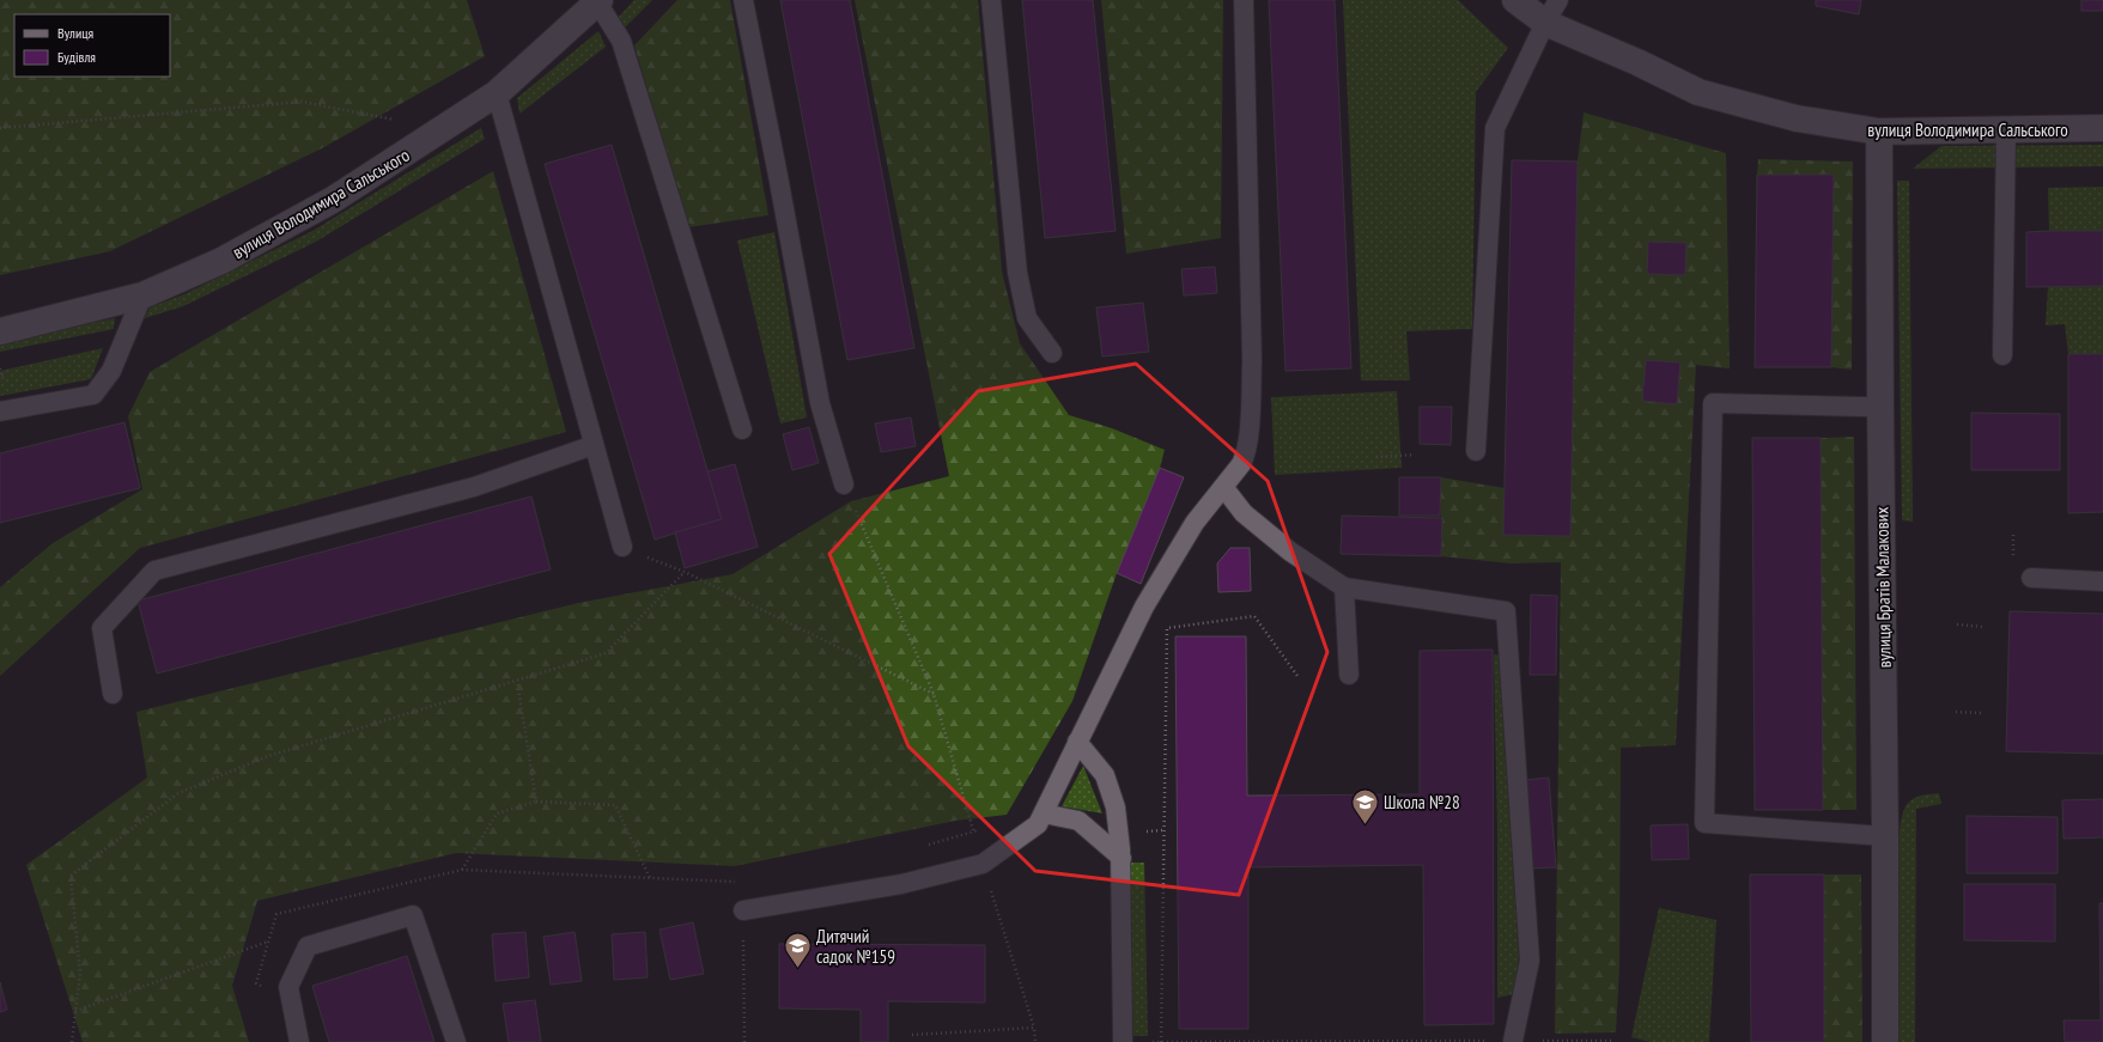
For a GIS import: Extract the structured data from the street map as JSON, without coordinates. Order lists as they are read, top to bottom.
{
  "streets": {
    "street": ["вулиця Володимира Сальського", "вулиця Братів Малакових"]
  },
  "crossings": [
    ["вулиця Володимира Сальського", "вулиця Братів Малакових"]
  ],
  "places": {
    "school or university": ["Школа №28", "Дитячий садок №159"]
  },
  "legend": ["Вулиця", "Будівля"]
}
